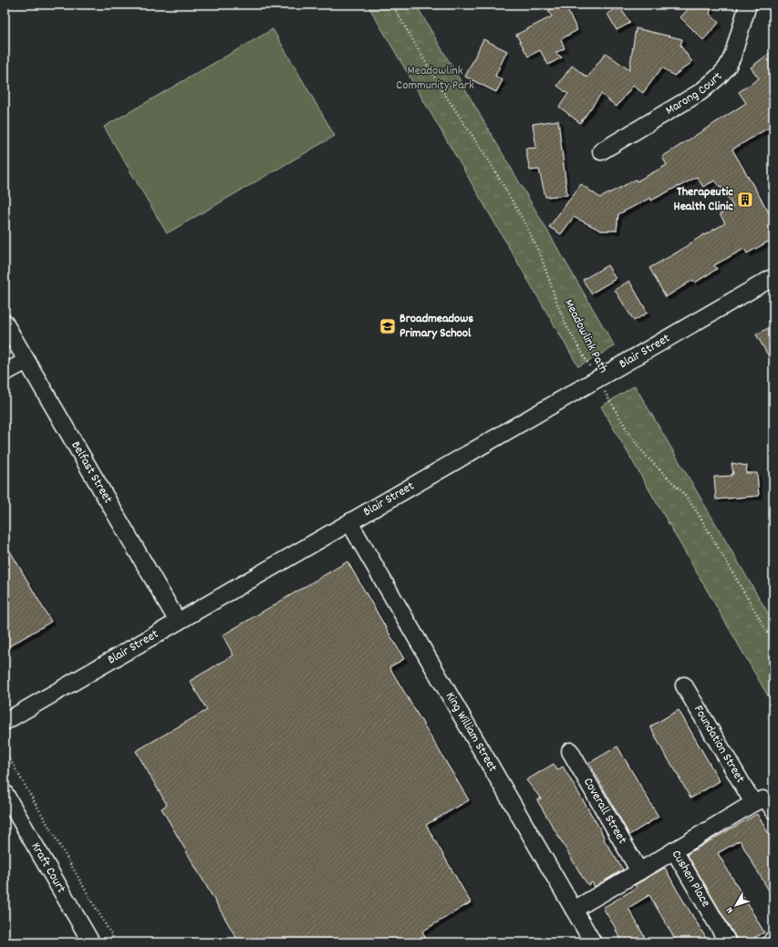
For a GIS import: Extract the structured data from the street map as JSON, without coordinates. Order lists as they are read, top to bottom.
{
  "streets": {
    "street": [
      "Marong Court",
      "Blair Street",
      "Belfast Street",
      "King William Street",
      "Foundation Street",
      "Coverall Street",
      "Kraft Court",
      "Cushen Place"
    ],
    "path": ["Meadowlink Path"]
  },
  "crossings": [
    ["Meadowlink Path", "Blair Street"],
    ["Blair Street", "Belfast Street"],
    ["Blair Street", "King William Street"],
    ["King William Street", "Cushen Place"],
    ["Coverall Street", "Cushen Place"]
  ],
  "parks": ["Meadowlink Community Park"],
  "places": {
    "building": ["Therapeutic Health Clinic"],
    "school or university": ["Broadmeadows Primary School"]
  },
  "north": "bottom left"
}
